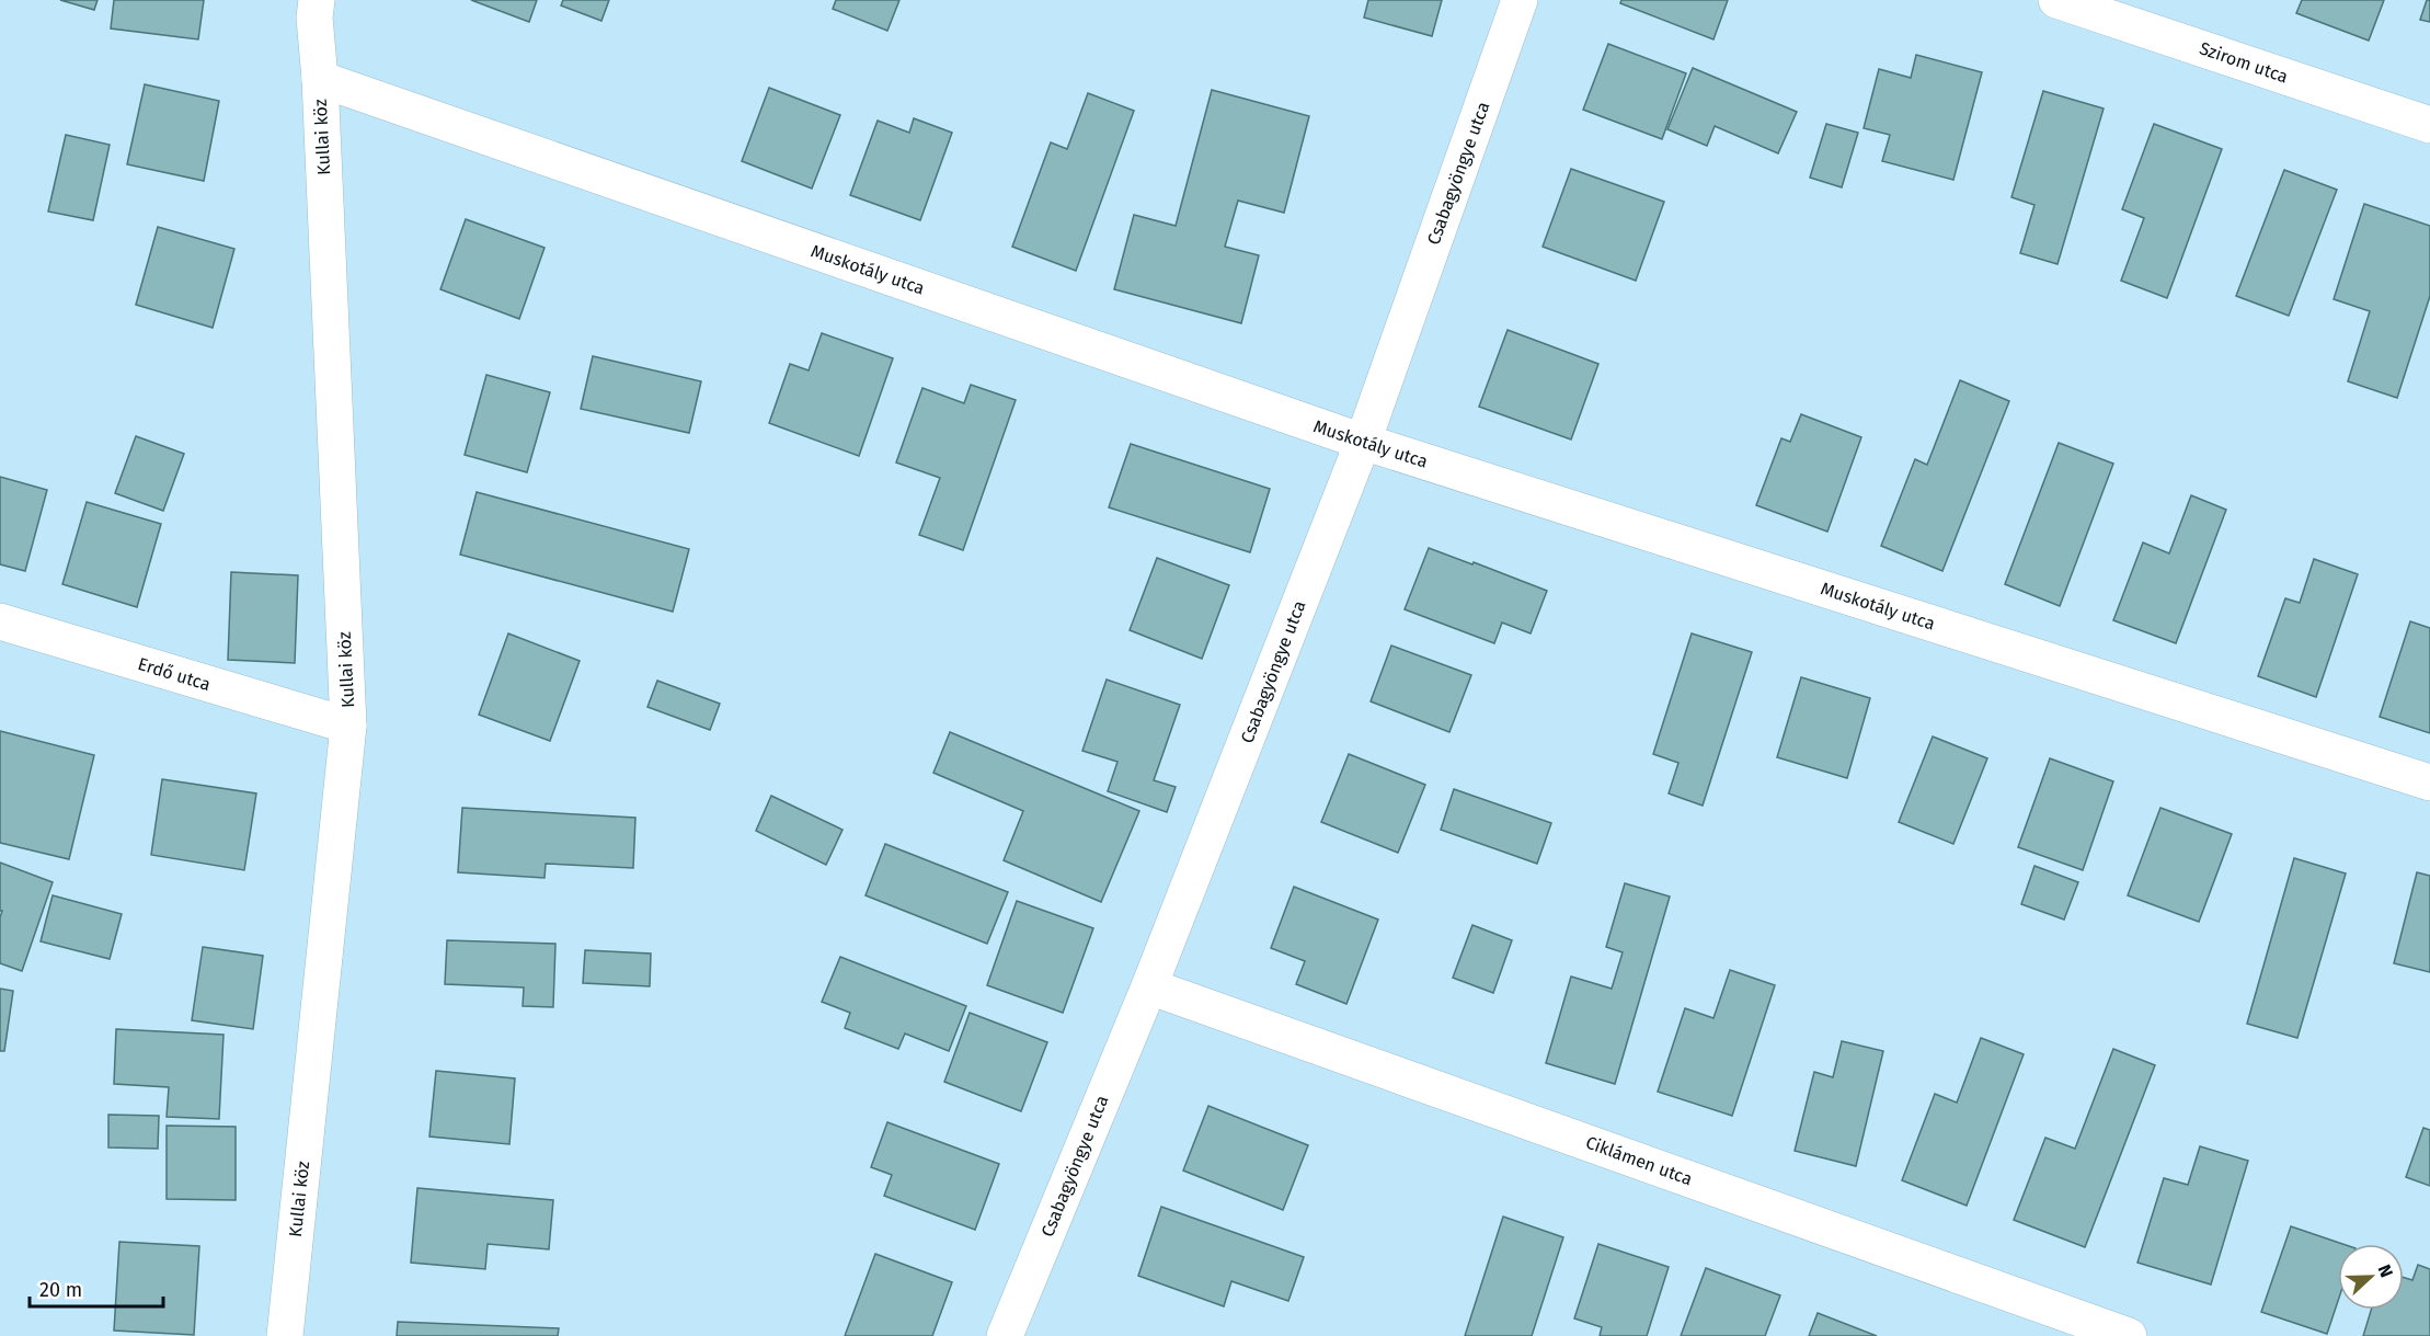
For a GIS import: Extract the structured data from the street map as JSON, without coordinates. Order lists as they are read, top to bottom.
{
  "streets": {
    "street": [
      "Szirom utca",
      "Kullai köz",
      "Csabagyöngye utca",
      "Muskotály utca",
      "Erdő utca",
      "Ciklámen utca"
    ]
  },
  "crossings": [
    ["Kullai köz", "Muskotály utca"],
    ["Kullai köz", "Erdő utca"],
    ["Csabagyöngye utca", "Muskotály utca"],
    ["Csabagyöngye utca", "Ciklámen utca"]
  ],
  "scale_bar": "20 m",
  "north": "right"
}
